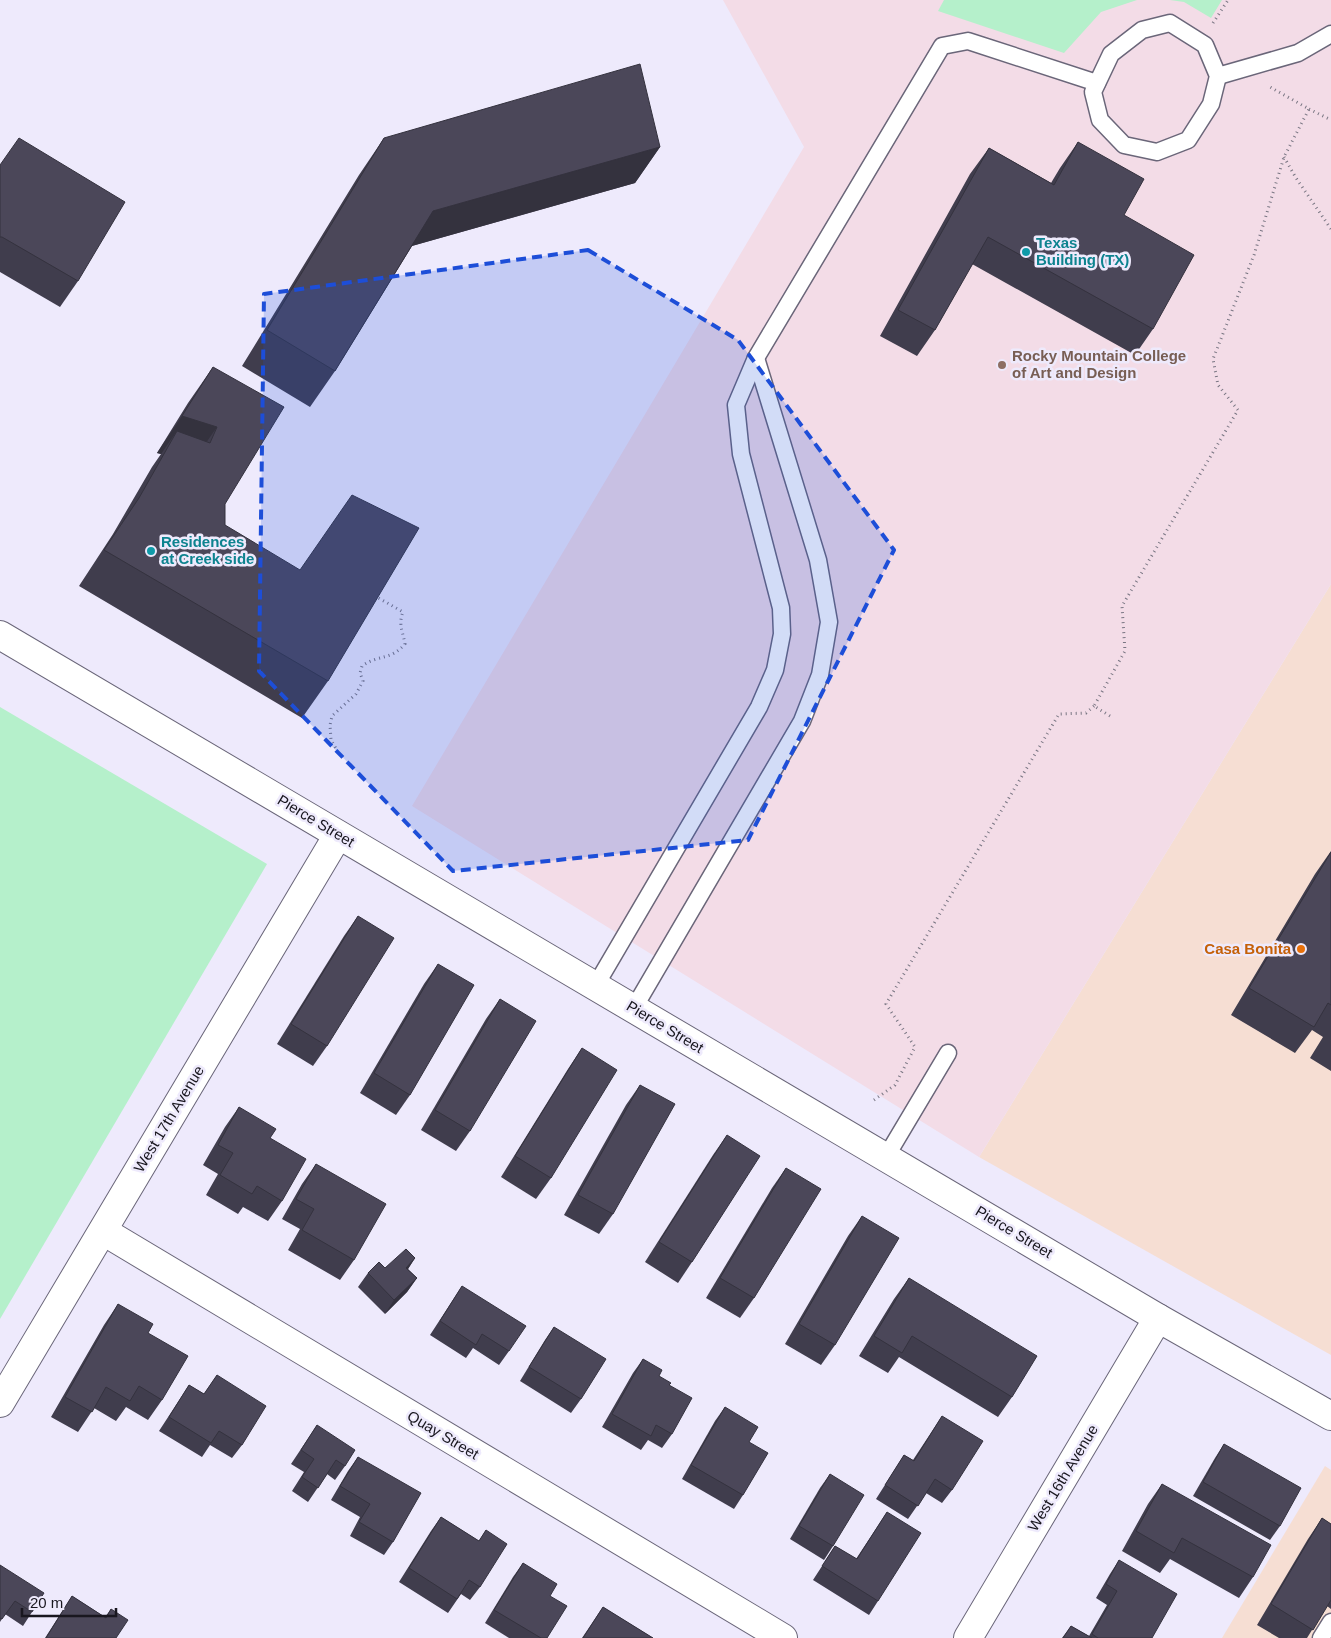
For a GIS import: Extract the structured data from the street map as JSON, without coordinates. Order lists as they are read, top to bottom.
{
  "streets": {
    "street": [
      "Pierce Street",
      "West 17th Avenue",
      "Quay Street",
      "West 16th Avenue"
    ]
  },
  "crossings": [
    ["Pierce Street", "West 17th Avenue"],
    ["Pierce Street", "West 16th Avenue"],
    ["West 17th Avenue", "Quay Street"]
  ],
  "places": [
    "Texas Building (TX)",
    "Rocky Mountain College of Art and Design",
    "Residences at Creek side",
    "Casa Bonita"
  ],
  "scale_bar": "20 m"
}
